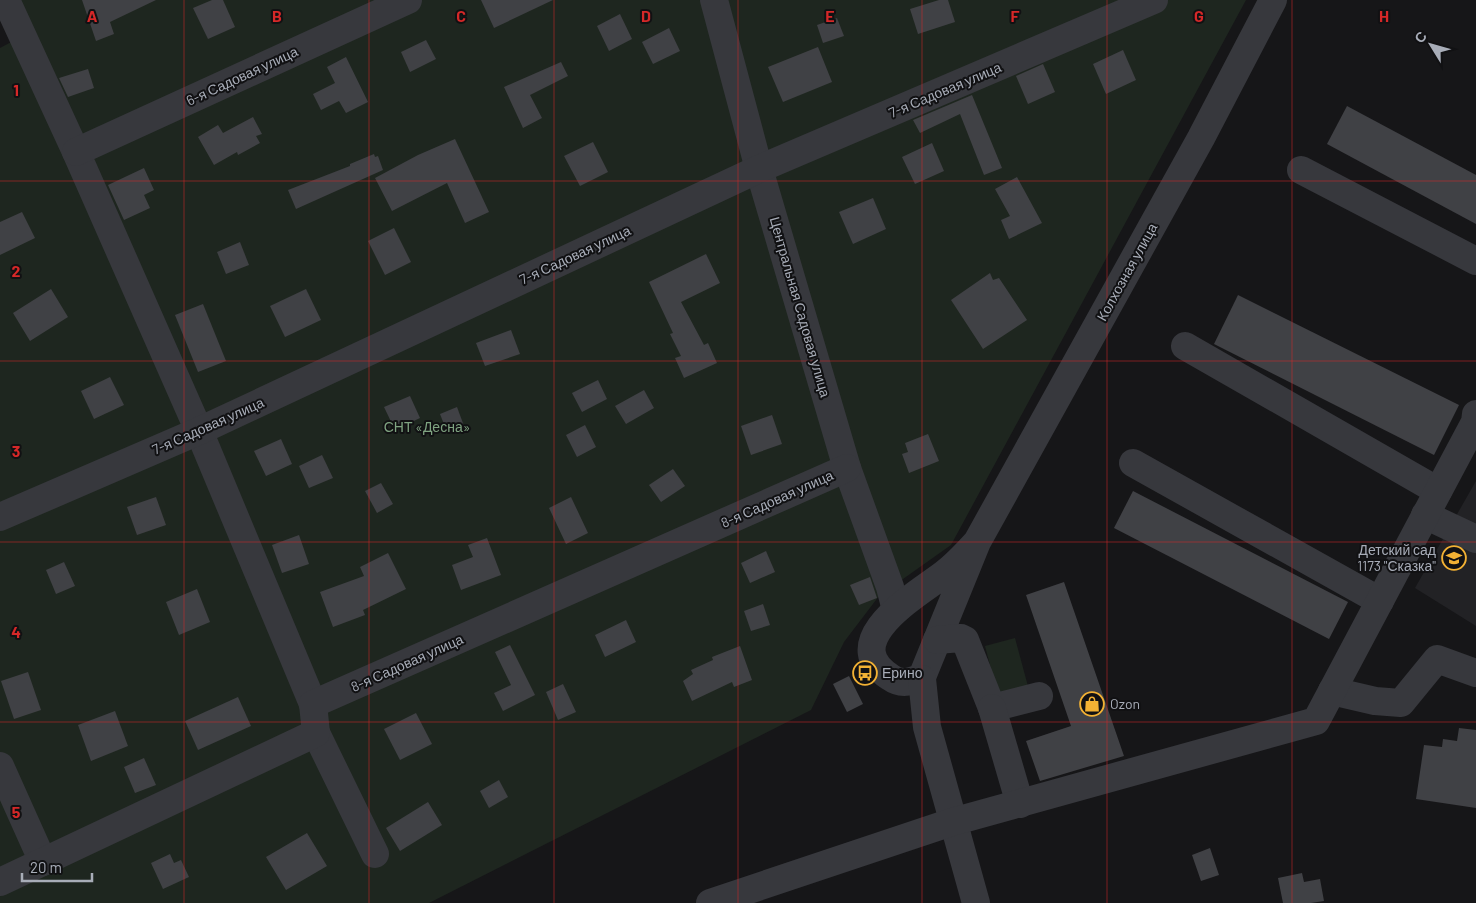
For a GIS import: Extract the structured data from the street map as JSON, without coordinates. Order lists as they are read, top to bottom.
{
  "streets": {
    "street": [
      "6-я Садовая улица",
      "7-я Садовая улица",
      "Колхозная улица",
      "Центральная Садовая улица",
      "8-я Садовая улица"
    ]
  },
  "crossings": [
    ["7-я Садовая улица", "Центральная Садовая улица"],
    ["Колхозная улица", "Центральная Садовая улица"],
    ["Центральная Садовая улица", "8-я Садовая улица"]
  ],
  "parks": ["СНТ «Десна»"],
  "places": {
    "school or university": ["Детский сад 1173 \"Сказка\""],
    "bus stop": ["Ерино"],
    "shop": ["Ozon"]
  },
  "scale_bar": "20 m",
  "north": "top left",
  "grid": {
    "columns": [
      "A",
      "B",
      "C",
      "D",
      "E",
      "F",
      "G",
      "H"
    ],
    "rows": [
      "1",
      "2",
      "3",
      "4",
      "5"
    ]
  }
}
